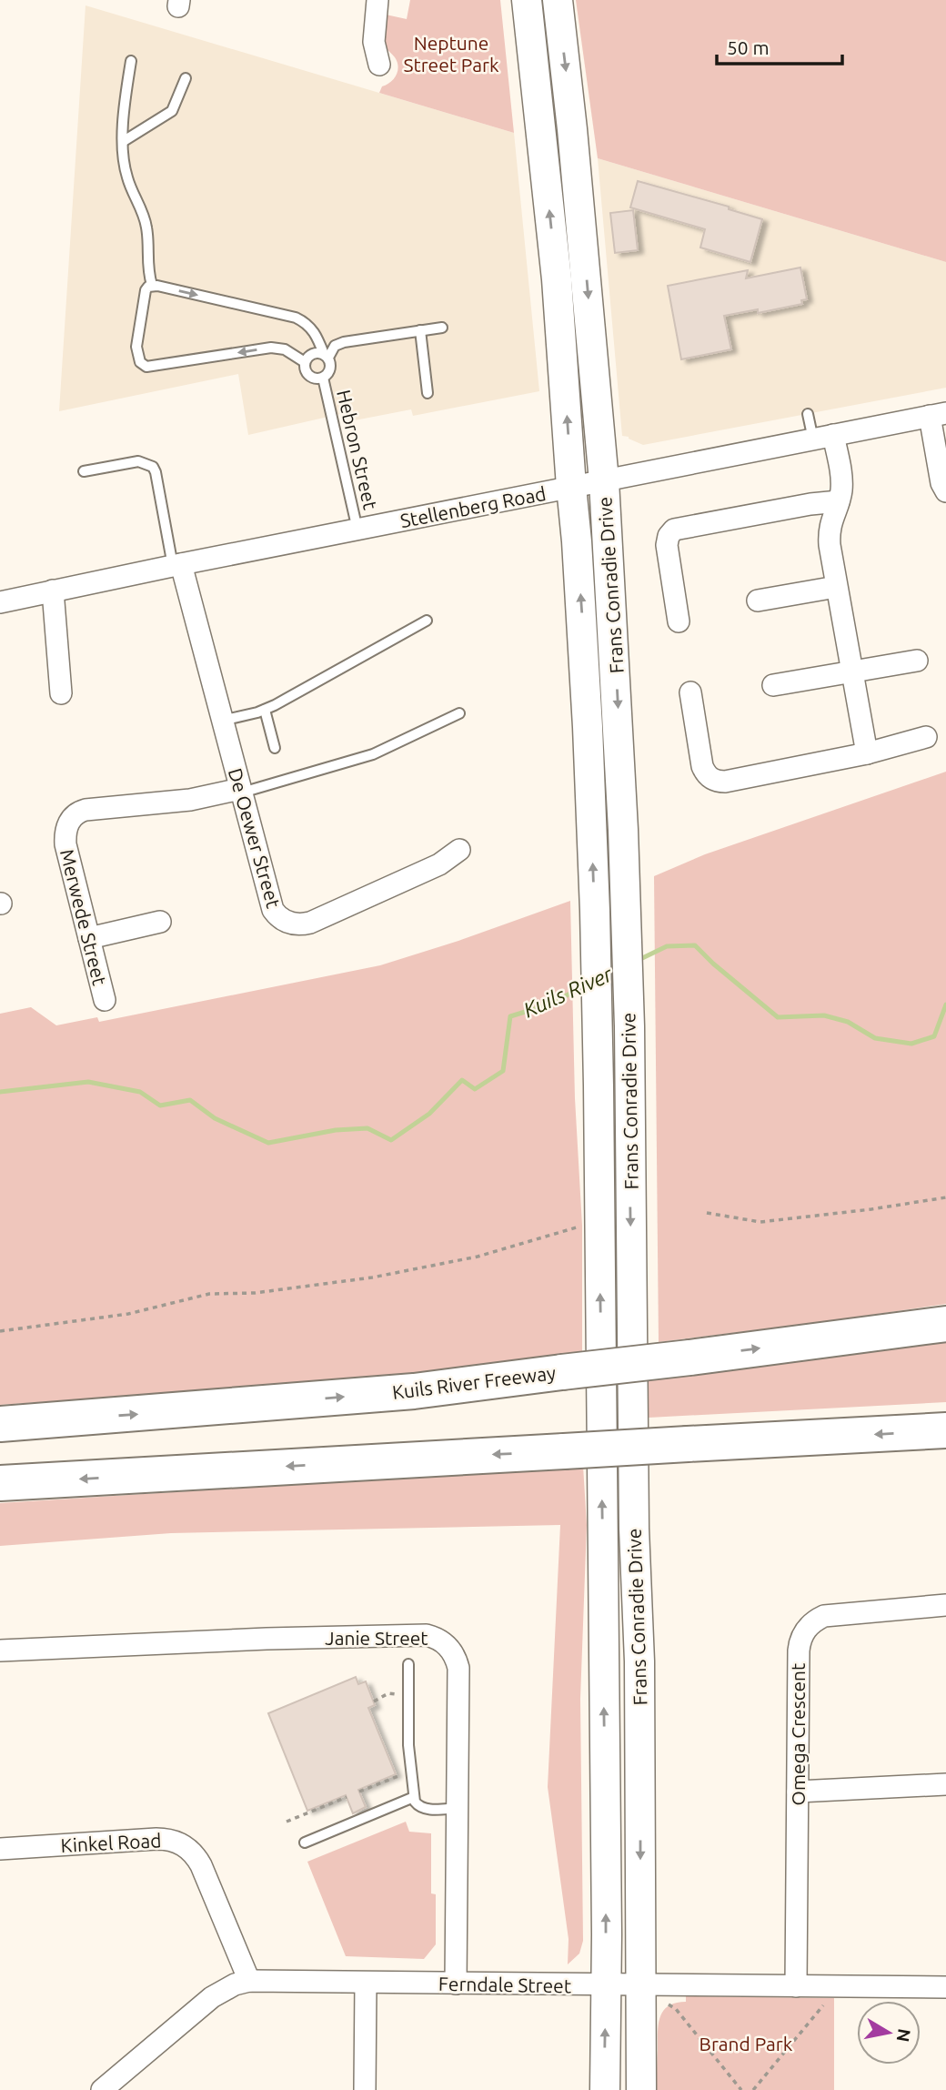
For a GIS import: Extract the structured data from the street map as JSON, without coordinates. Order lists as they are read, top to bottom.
{
  "streets": {
    "highway": ["Kuils River Freeway"],
    "street": [
      "Stellenberg Road",
      "Frans Conradie Drive",
      "De Oewer Street",
      "Merwede Street",
      "Janie Street",
      "Omega Crescent",
      "Kinkel Road",
      "Ferndale Street"
    ],
    "lane": ["Hebron Street"]
  },
  "crossings": [
    ["Hebron Street", "Stellenberg Road"],
    ["Stellenberg Road", "Frans Conradie Drive"],
    ["Stellenberg Road", "De Oewer Street"],
    ["Frans Conradie Drive", "Ferndale Street"],
    ["De Oewer Street", "Merwede Street"],
    ["Janie Street", "Ferndale Street"],
    ["Omega Crescent", "Ferndale Street"],
    ["Kinkel Road", "Ferndale Street"]
  ],
  "water": ["Kuils River"],
  "parks": ["Neptune Street Park", "Brand Park"],
  "scale_bar": "50 m",
  "north": "right"
}
